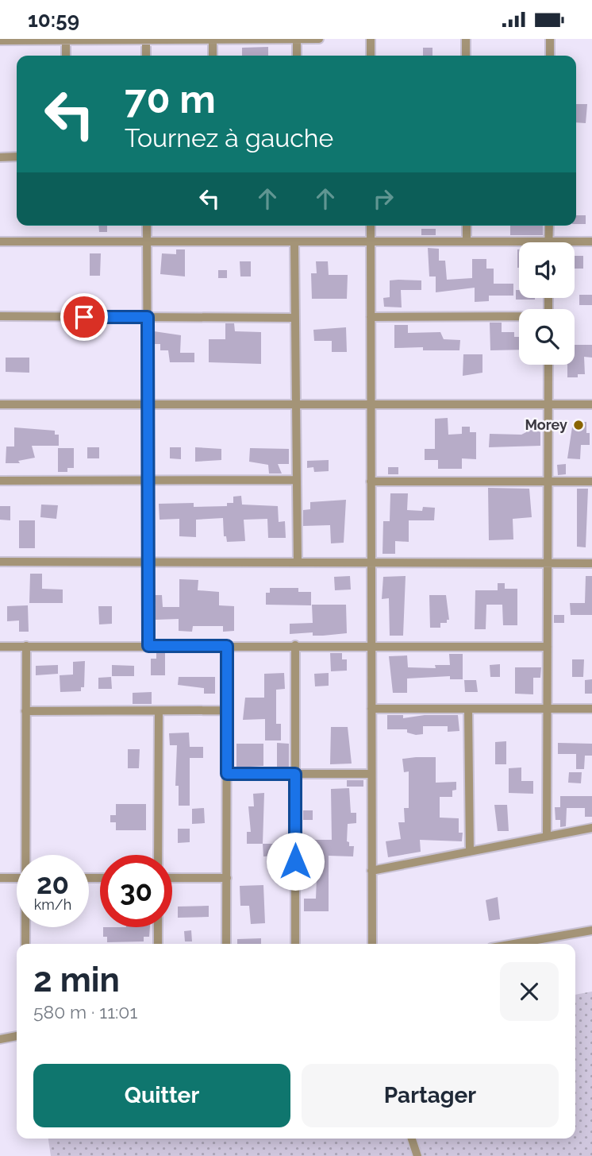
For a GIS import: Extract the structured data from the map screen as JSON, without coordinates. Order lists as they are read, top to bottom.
{
  "places": ["Morey"],
  "page": {
    "status": "10:59",
    "turn": ["70 m", "Tournez à gauche"],
    "speed": "20 km/h",
    "limit": "30",
    "heading": ["2 min", "580 m · 11:01"],
    "buttons": ["Quitter", "Partager"]
  }
}
